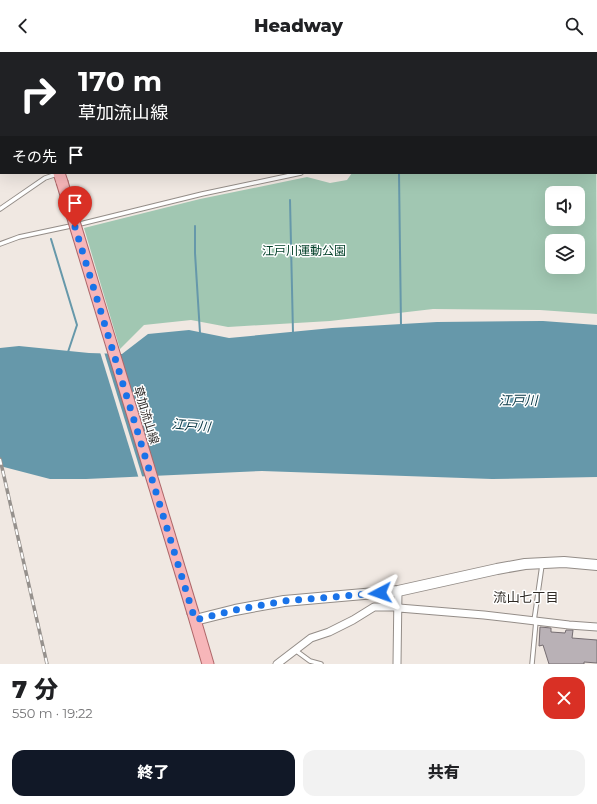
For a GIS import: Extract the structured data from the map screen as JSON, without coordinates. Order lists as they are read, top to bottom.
{
  "streets": {
    "main road": ["草加流山線"]
  },
  "districts": ["流山七丁目"],
  "water": ["江戸川"],
  "parks": ["江戸川運動公園"],
  "page": {
    "header": "Headway",
    "turn": ["170 m", "草加流山線"],
    "then": "その先",
    "heading": ["7 分", "550 m · 19:22"],
    "buttons": ["終了", "共有"]
  }
}
